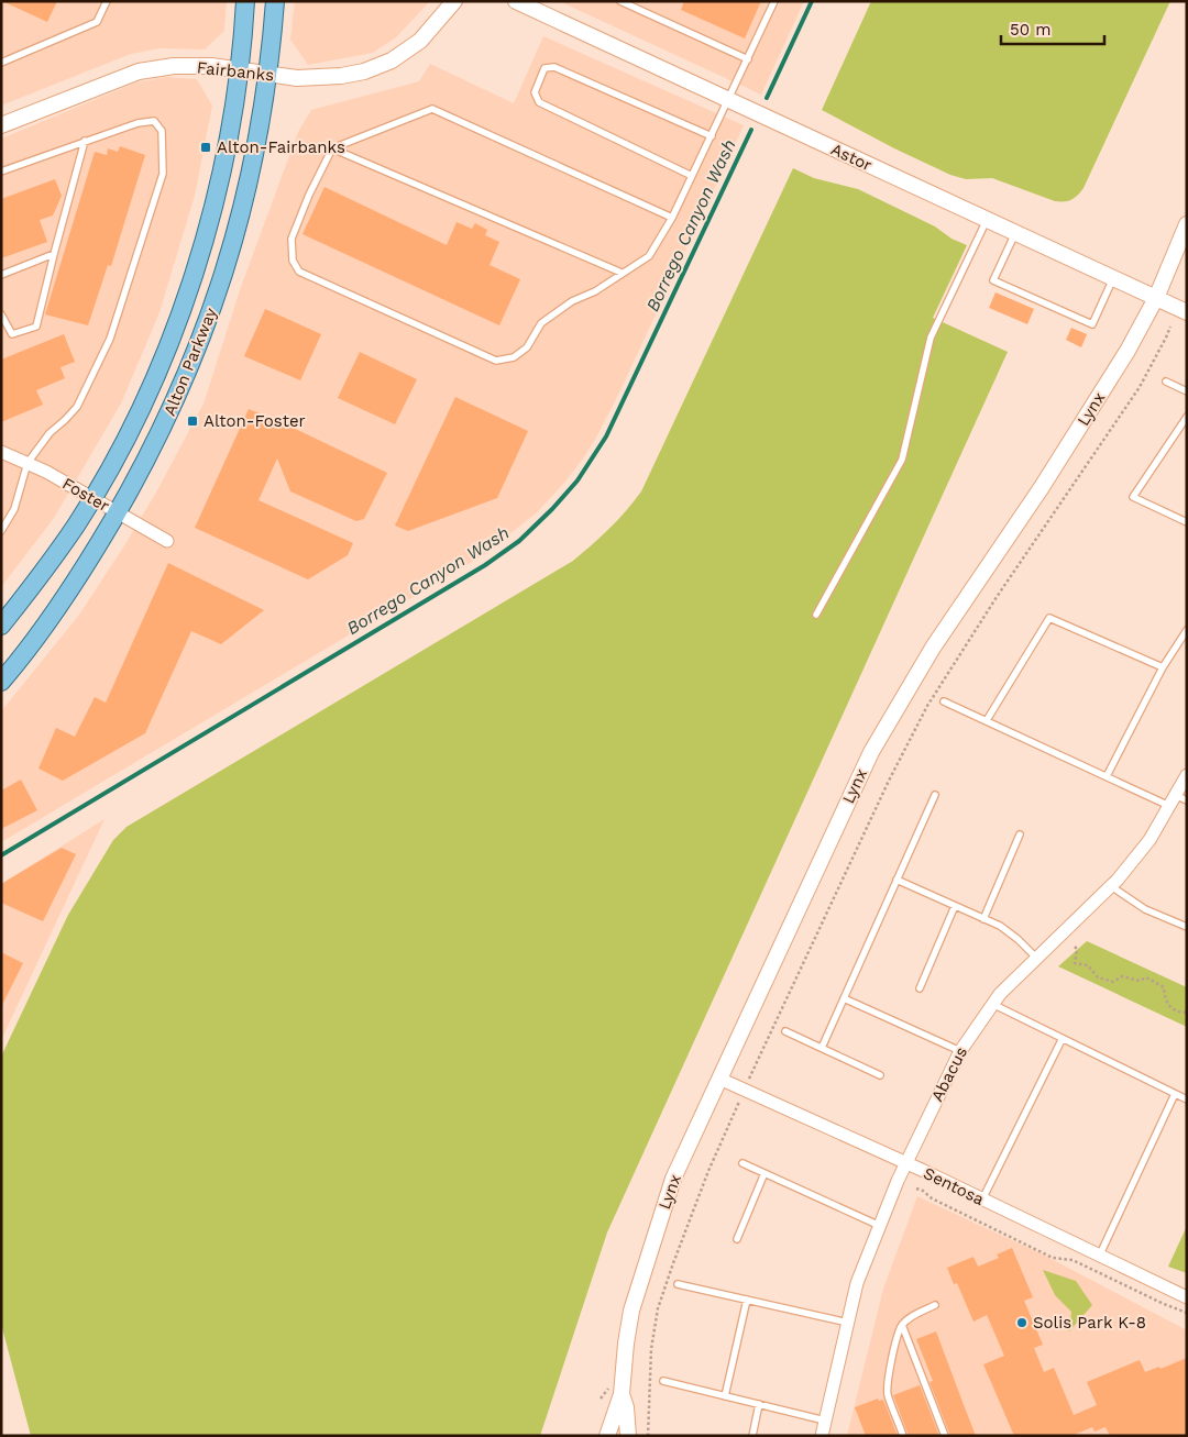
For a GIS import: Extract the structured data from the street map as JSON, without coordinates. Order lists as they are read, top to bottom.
{
  "streets": {
    "main road": ["Alton Parkway"],
    "street": [
      "Fairbanks",
      "Astor",
      "Lynx",
      "Foster",
      "Abacus",
      "Sentosa"
    ]
  },
  "crossings": [
    ["Fairbanks", "Alton Parkway"],
    ["Astor", "Lynx"],
    ["Alton Parkway", "Foster"],
    ["Lynx", "Sentosa"],
    ["Abacus", "Sentosa"]
  ],
  "water": ["Borrego Canyon Wash"],
  "places": {
    "transit": ["Alton-Fairbanks", "Alton-Foster"],
    "other": ["Solis Park K-8"]
  },
  "scale_bar": "50 m"
}
